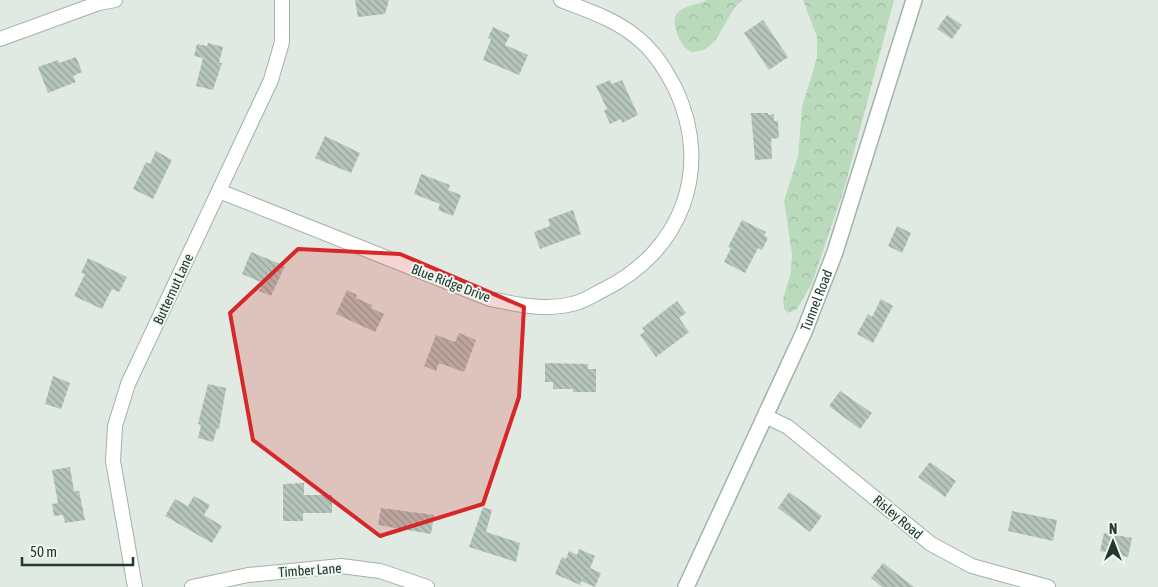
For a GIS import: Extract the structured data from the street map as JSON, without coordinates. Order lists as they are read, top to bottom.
{
  "streets": {
    "main road": ["Tunnel Road"],
    "street": [
      "Blue Ridge Drive",
      "Butternut Lane",
      "Risley Road",
      "Timber Lane"
    ]
  },
  "crossings": [
    ["Blue Ridge Drive", "Butternut Lane"],
    ["Tunnel Road", "Risley Road"]
  ],
  "scale_bar": "50 m",
  "north": "top"
}
